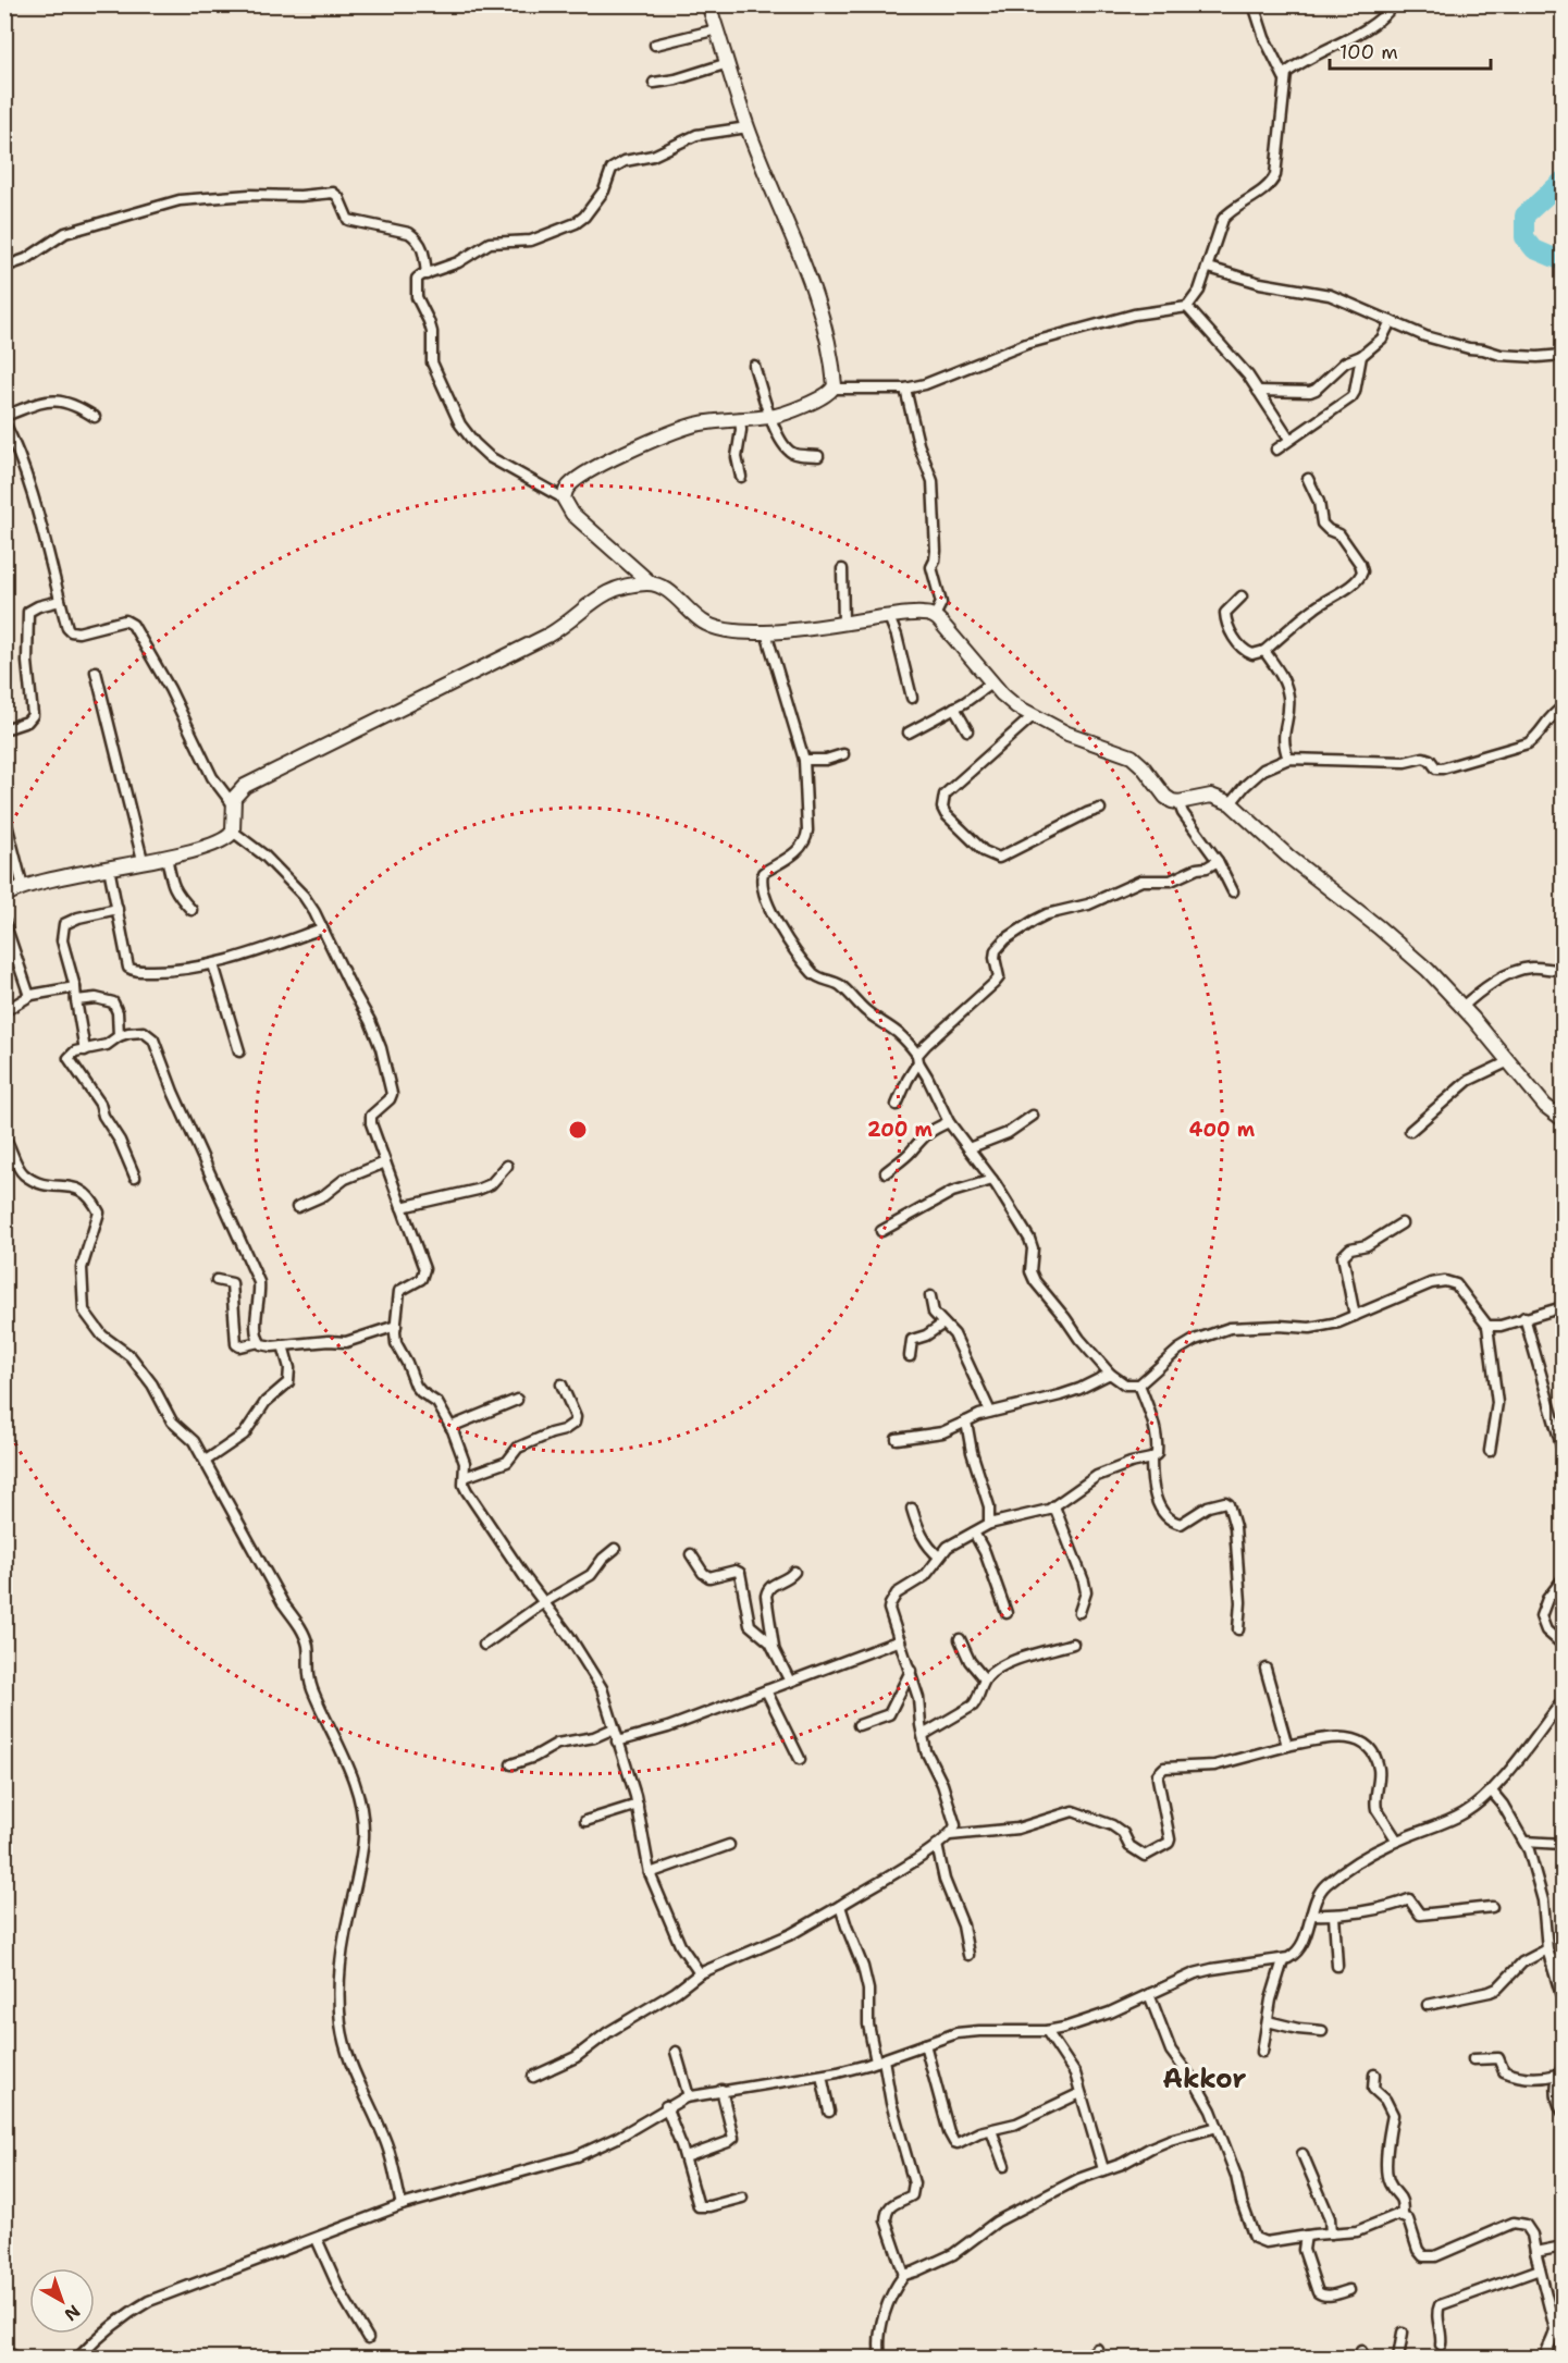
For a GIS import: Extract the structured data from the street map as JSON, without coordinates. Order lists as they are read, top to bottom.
{
  "districts": ["Akkor"],
  "scale_bar": "100 m",
  "north": "bottom right",
  "rings": ["200 m", "400 m"]
}
